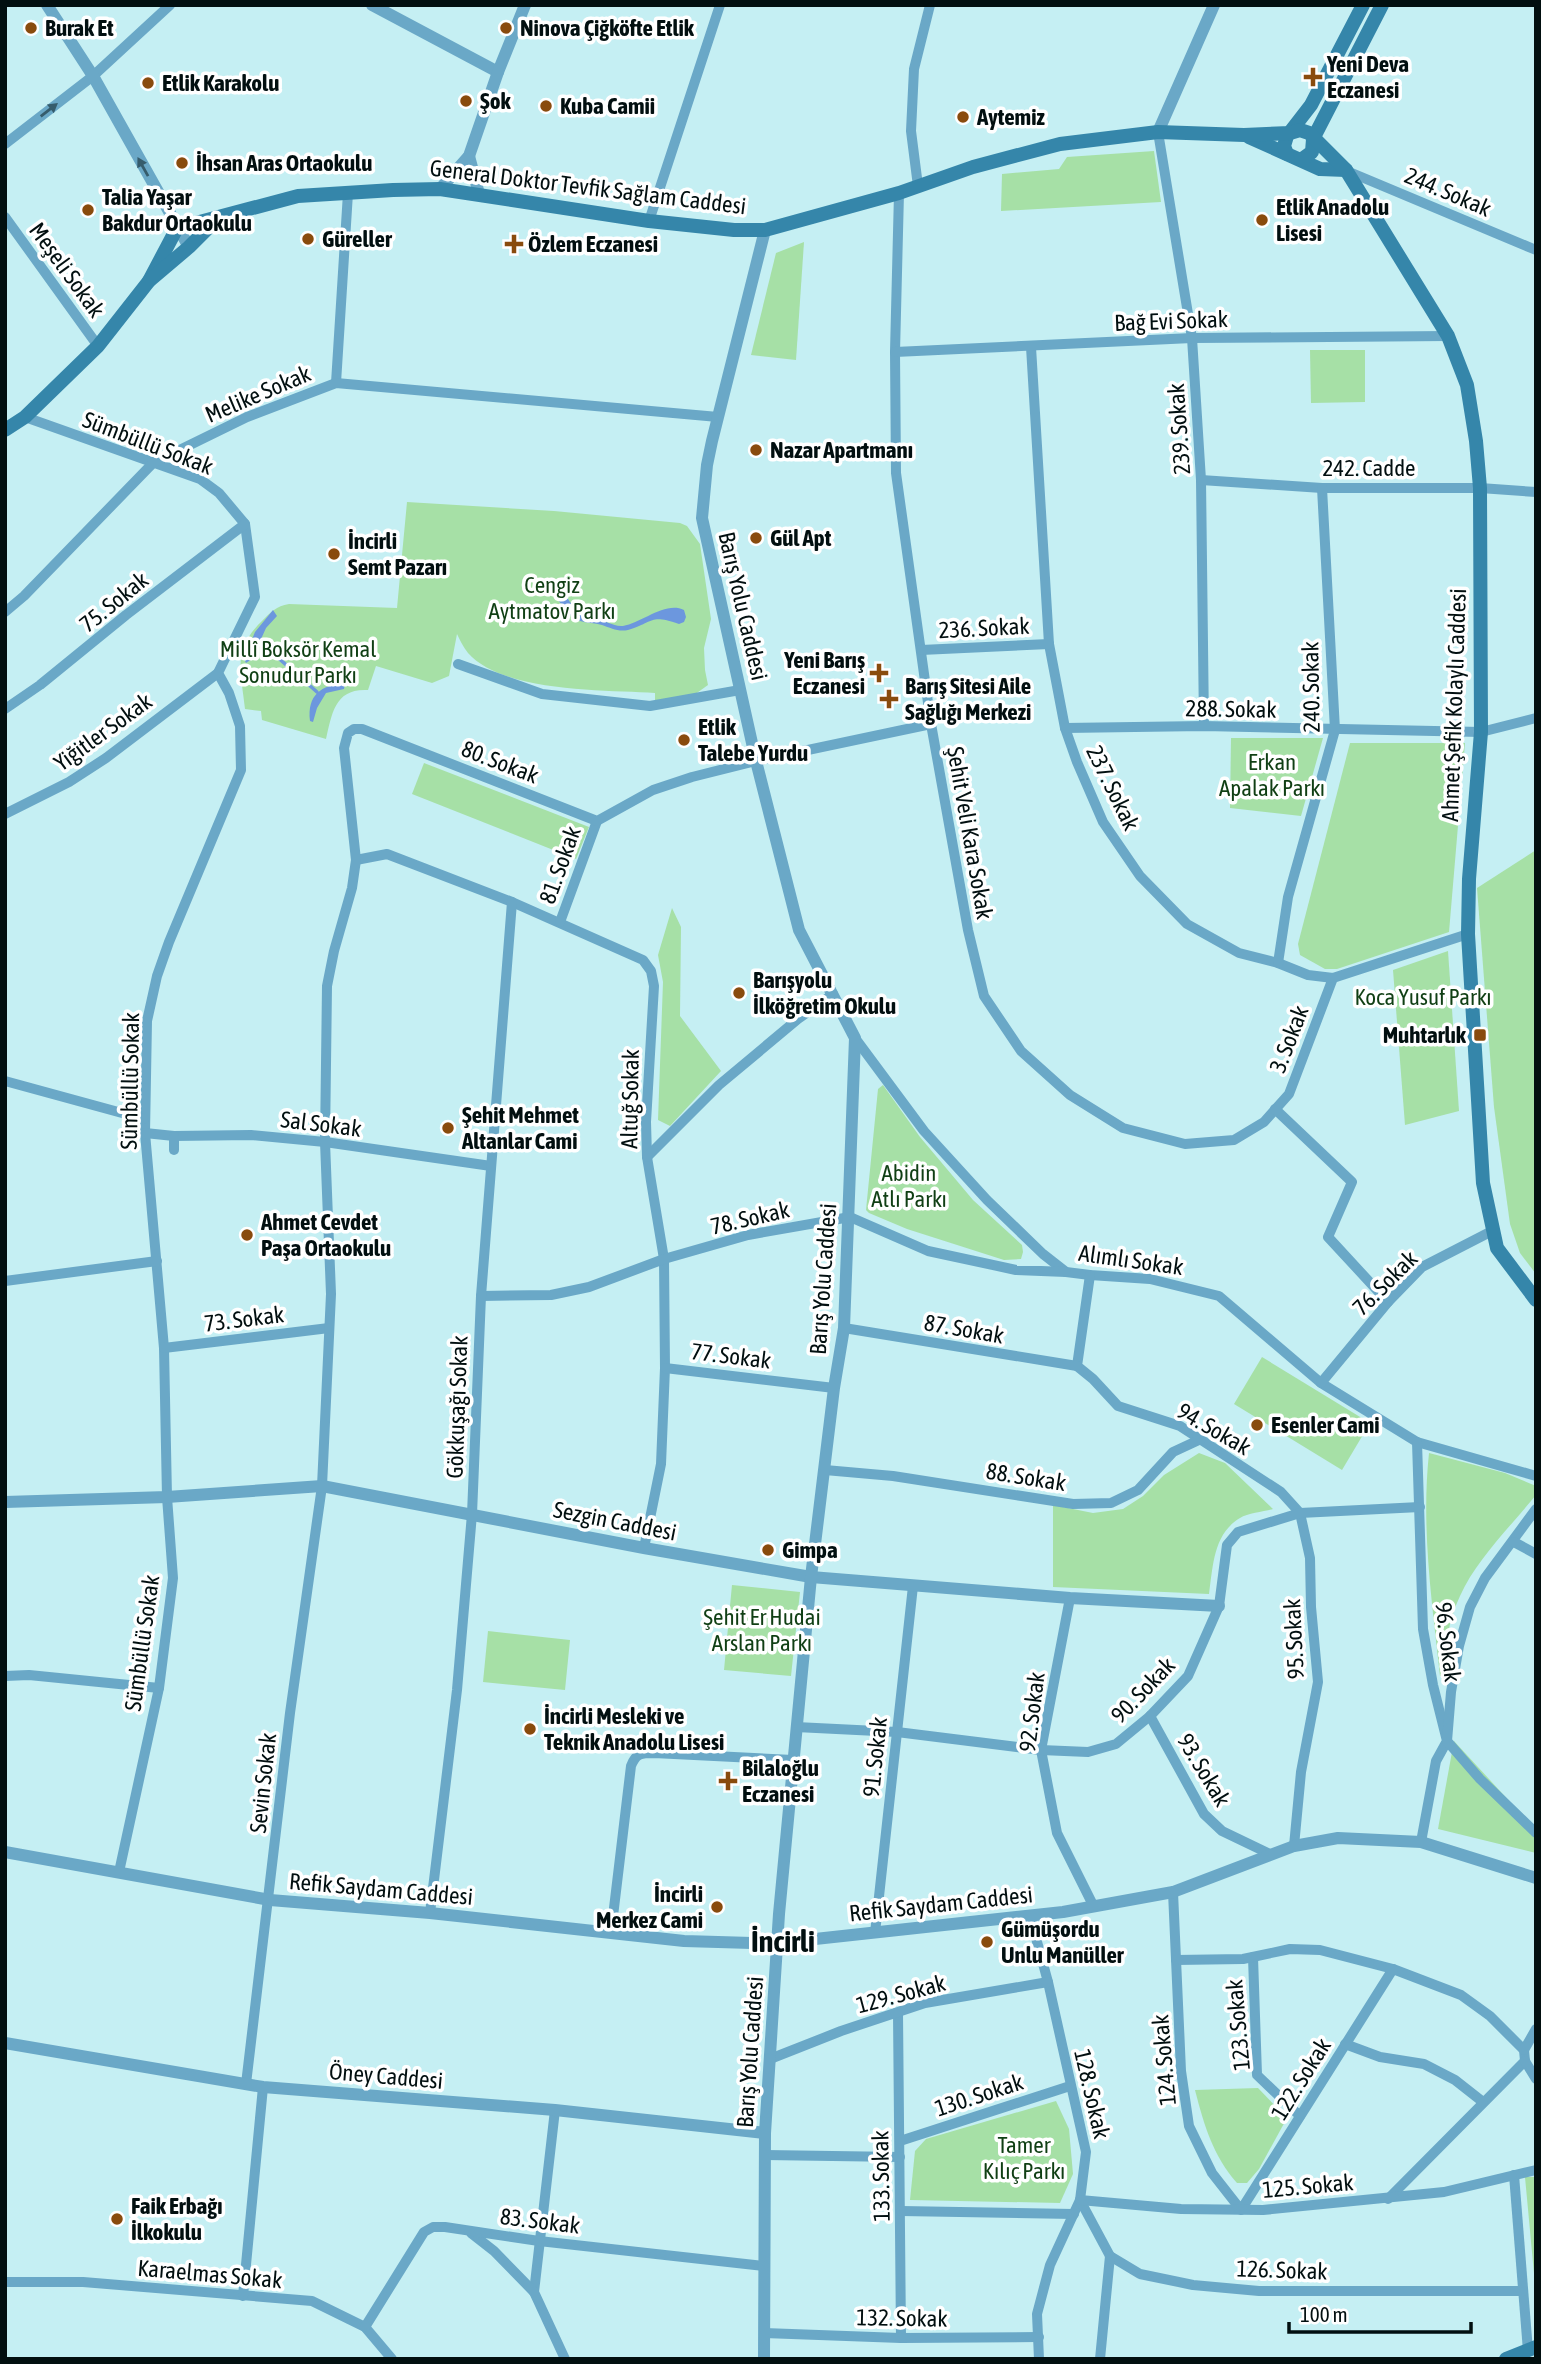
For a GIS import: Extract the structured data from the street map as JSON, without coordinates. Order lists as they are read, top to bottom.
{
  "streets": {
    "main road": ["General Doktor Tevfik Sağlam Caddesi", "Ahmet Şefik Kolaylı Caddesi"],
    "street": [
      "244. Sokak",
      "Meşeli Sokak",
      "Bağ Evi Sokak",
      "Melike Sokak",
      "239. Sokak",
      "Sümbüllü Sokak",
      "242. Cadde",
      "75. Sokak",
      "Barış Yolu Caddesi",
      "236. Sokak",
      "240. Sokak",
      "288. Sokak",
      "Yiğitler Sokak",
      "80. Sokak",
      "237. Sokak",
      "Şehit Veli Kara Sokak",
      "81. Sokak",
      "3. Sokak",
      "Altuğ Sokak",
      "Sal Sokak",
      "78. Sokak",
      "Alımlı Sokak",
      "76. Sokak",
      "73. Sokak",
      "87. Sokak",
      "77. Sokak",
      "Gökkuşağı Sokak",
      "94. Sokak",
      "88. Sokak",
      "Sezgin Caddesi",
      "95. Sokak",
      "96. Sokak",
      "90. Sokak",
      "92. Sokak",
      "91. Sokak",
      "93. Sokak",
      "Sevin Sokak",
      "Refik Saydam Caddesi",
      "129. Sokak",
      "123. Sokak",
      "124. Sokak",
      "Öney Caddesi",
      "122. Sokak",
      "128. Sokak",
      "130. Sokak",
      "133. Sokak",
      "125. Sokak",
      "83. Sokak",
      "126. Sokak",
      "Karaelmas Sokak",
      "132. Sokak"
    ]
  },
  "crossings": [
    ["General Doktor Tevfik Sağlam Caddesi", "239. Sokak"],
    ["General Doktor Tevfik Sağlam Caddesi", "Barış Yolu Caddesi"],
    ["General Doktor Tevfik Sağlam Caddesi", "Ahmet Şefik Kolaylı Caddesi"],
    ["General Doktor Tevfik Sağlam Caddesi", "Şehit Veli Kara Sokak"],
    ["244. Sokak", "Ahmet Şefik Kolaylı Caddesi"],
    ["Bağ Evi Sokak", "239. Sokak"],
    ["Bağ Evi Sokak", "Ahmet Şefik Kolaylı Caddesi"],
    ["Bağ Evi Sokak", "237. Sokak"],
    ["Bağ Evi Sokak", "Şehit Veli Kara Sokak"],
    ["Melike Sokak", "Sümbüllü Sokak"],
    ["Melike Sokak", "Barış Yolu Caddesi"],
    ["239. Sokak", "242. Cadde"],
    ["239. Sokak", "288. Sokak"],
    ["Sümbüllü Sokak", "75. Sokak"],
    ["Sümbüllü Sokak", "Yiğitler Sokak"],
    ["Sümbüllü Sokak", "Sal Sokak"],
    ["Sümbüllü Sokak", "73. Sokak"],
    ["Sümbüllü Sokak", "Sezgin Caddesi"],
    ["Sümbüllü Sokak", "Refik Saydam Caddesi"],
    ["242. Cadde", "240. Sokak"],
    ["242. Cadde", "Ahmet Şefik Kolaylı Caddesi"],
    ["Barış Yolu Caddesi", "78. Sokak"],
    ["Barış Yolu Caddesi", "Alımlı Sokak"],
    ["Barış Yolu Caddesi", "87. Sokak"],
    ["Barış Yolu Caddesi", "77. Sokak"],
    ["Barış Yolu Caddesi", "88. Sokak"],
    ["Barış Yolu Caddesi", "Sezgin Caddesi"],
    ["Barış Yolu Caddesi", "90. Sokak"],
    ["Barış Yolu Caddesi", "Refik Saydam Caddesi"],
    ["Barış Yolu Caddesi", "129. Sokak"],
    ["Barış Yolu Caddesi", "Öney Caddesi"],
    ["Barış Yolu Caddesi", "83. Sokak"],
    ["Barış Yolu Caddesi", "132. Sokak"],
    ["236. Sokak", "237. Sokak"],
    ["236. Sokak", "Şehit Veli Kara Sokak"],
    ["240. Sokak", "288. Sokak"],
    ["240. Sokak", "237. Sokak"],
    ["Ahmet Şefik Kolaylı Caddesi", "288. Sokak"],
    ["Ahmet Şefik Kolaylı Caddesi", "237. Sokak"],
    ["Ahmet Şefik Kolaylı Caddesi", "76. Sokak"],
    ["288. Sokak", "237. Sokak"],
    ["80. Sokak", "81. Sokak"],
    ["80. Sokak", "Altuğ Sokak"],
    ["80. Sokak", "Sevin Sokak"],
    ["237. Sokak", "3. Sokak"],
    ["Şehit Veli Kara Sokak", "3. Sokak"],
    ["81. Sokak", "Altuğ Sokak"],
    ["Altuğ Sokak", "78. Sokak"],
    ["Altuğ Sokak", "77. Sokak"],
    ["Altuğ Sokak", "Gökkuşağı Sokak"],
    ["Altuğ Sokak", "Sezgin Caddesi"],
    ["Altuğ Sokak", "Sevin Sokak"],
    ["Sal Sokak", "Gökkuşağı Sokak"],
    ["Sal Sokak", "Sevin Sokak"],
    ["78. Sokak", "Gökkuşağı Sokak"],
    ["Alımlı Sokak", "76. Sokak"],
    ["Alımlı Sokak", "96. Sokak"],
    ["73. Sokak", "Sevin Sokak"],
    ["87. Sokak", "94. Sokak"],
    ["Gökkuşağı Sokak", "Sezgin Caddesi"],
    ["Gökkuşağı Sokak", "Refik Saydam Caddesi"],
    ["94. Sokak", "88. Sokak"],
    ["94. Sokak", "95. Sokak"],
    ["94. Sokak", "90. Sokak"],
    ["Sezgin Caddesi", "90. Sokak"],
    ["Sezgin Caddesi", "92. Sokak"],
    ["Sezgin Caddesi", "91. Sokak"],
    ["Sezgin Caddesi", "Sevin Sokak"],
    ["95. Sokak", "90. Sokak"],
    ["95. Sokak", "Refik Saydam Caddesi"],
    ["96. Sokak", "90. Sokak"],
    ["90. Sokak", "92. Sokak"],
    ["90. Sokak", "91. Sokak"],
    ["90. Sokak", "93. Sokak"],
    ["92. Sokak", "Refik Saydam Caddesi"],
    ["91. Sokak", "Refik Saydam Caddesi"],
    ["93. Sokak", "Refik Saydam Caddesi"],
    ["Sevin Sokak", "Refik Saydam Caddesi"],
    ["Sevin Sokak", "Öney Caddesi"],
    ["Refik Saydam Caddesi", "124. Sokak"],
    ["Refik Saydam Caddesi", "128. Sokak"],
    ["129. Sokak", "128. Sokak"],
    ["129. Sokak", "133. Sokak"],
    ["123. Sokak", "122. Sokak"],
    ["124. Sokak", "122. Sokak"],
    ["124. Sokak", "125. Sokak"],
    ["122. Sokak", "125. Sokak"],
    ["128. Sokak", "130. Sokak"],
    ["128. Sokak", "125. Sokak"],
    ["128. Sokak", "132. Sokak"],
    ["130. Sokak", "133. Sokak"],
    ["133. Sokak", "132. Sokak"],
    ["83. Sokak", "Karaelmas Sokak"]
  ],
  "districts": ["İncirli"],
  "parks": [
    "Cengiz Aytmatov Parkı",
    "Millî Boksör Kemal Sonudur Parkı",
    "Erkan Apalak Parkı",
    "Koca Yusuf Parkı",
    "Abidin Atlı Parkı",
    "Şehit Er Hudai Arslan Parkı",
    "Tamer Kılıç Parkı"
  ],
  "places": {
    "other": [
      "Burak Et",
      "Ninova Çiğköfte Etlik",
      "Etlik Karakolu",
      "Şok",
      "Kuba Camii",
      "Aytemiz",
      "İhsan Aras Ortaokulu",
      "Talia Yaşar Bakdur Ortaokulu",
      "Etlik Anadolu Lisesi",
      "Güreller",
      "Nazar Apartmanı",
      "Gül Apt",
      "İncirli Semt Pazarı",
      "Etlik Talebe Yurdu",
      "Barışyolu İlköğretim Okulu",
      "Şehit Mehmet Altanlar Cami",
      "Ahmet Cevdet Paşa Ortaokulu",
      "Esenler Cami",
      "Gimpa",
      "İncirli Mesleki ve Teknik Anadolu Lisesi",
      "İncirli Merkez Cami",
      "Gümüşordu Unlu Manüller",
      "Faik Erbağı İlkokulu"
    ],
    "health": [
      "Yeni Deva Eczanesi",
      "Özlem Eczanesi",
      "Yeni Barış Eczanesi",
      "Barış Sitesi Aile Sağlığı Merkezi",
      "Bilaloğlu Eczanesi"
    ],
    "transit": ["Muhtarlık"]
  },
  "scale_bar": "100 m"
}
